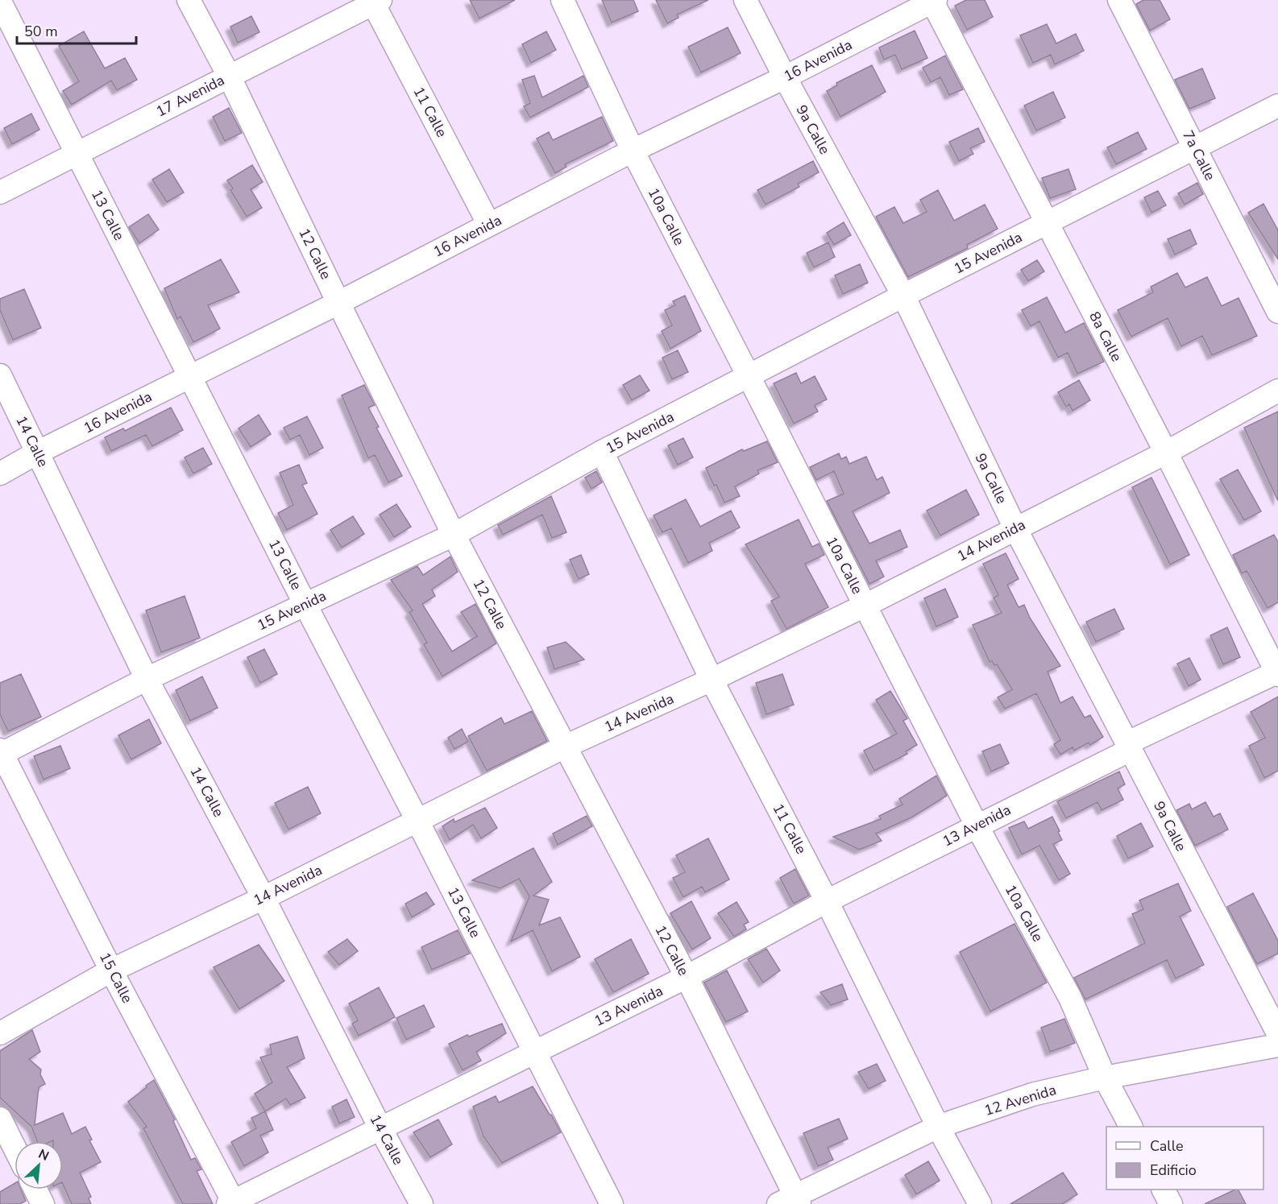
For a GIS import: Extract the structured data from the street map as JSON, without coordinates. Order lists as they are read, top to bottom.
{
  "streets": {
    "street": [
      "16 Avenida",
      "17 Avenida",
      "11 Calle",
      "9a Calle",
      "7a Calle",
      "13 Calle",
      "10a Calle",
      "15 Avenida",
      "12 Calle",
      "8a Calle",
      "14 Calle",
      "14 Avenida",
      "13 Avenida",
      "15 Calle",
      "12 Avenida"
    ]
  },
  "crossings": [
    ["16 Avenida", "11 Calle"],
    ["16 Avenida", "9a Calle"],
    ["16 Avenida", "13 Calle"],
    ["16 Avenida", "10a Calle"],
    ["16 Avenida", "12 Calle"],
    ["16 Avenida", "8a Calle"],
    ["16 Avenida", "14 Calle"],
    ["17 Avenida", "11 Calle"],
    ["17 Avenida", "13 Calle"],
    ["17 Avenida", "12 Calle"],
    ["11 Calle", "15 Avenida"],
    ["11 Calle", "14 Avenida"],
    ["11 Calle", "13 Avenida"],
    ["11 Calle", "12 Avenida"],
    ["9a Calle", "15 Avenida"],
    ["9a Calle", "14 Avenida"],
    ["9a Calle", "13 Avenida"],
    ["7a Calle", "15 Avenida"],
    ["13 Calle", "15 Avenida"],
    ["13 Calle", "14 Avenida"],
    ["13 Calle", "13 Avenida"],
    ["10a Calle", "15 Avenida"],
    ["10a Calle", "14 Avenida"],
    ["10a Calle", "13 Avenida"],
    ["10a Calle", "12 Avenida"],
    ["15 Avenida", "12 Calle"],
    ["15 Avenida", "8a Calle"],
    ["15 Avenida", "14 Calle"],
    ["15 Avenida", "15 Calle"],
    ["12 Calle", "14 Avenida"],
    ["12 Calle", "13 Avenida"],
    ["12 Calle", "12 Avenida"],
    ["8a Calle", "14 Avenida"],
    ["8a Calle", "13 Avenida"],
    ["14 Calle", "14 Avenida"],
    ["14 Calle", "13 Avenida"],
    ["14 Avenida", "15 Calle"],
    ["13 Avenida", "15 Calle"]
  ],
  "legend": ["Calle", "Edificio"],
  "scale_bar": "50 m",
  "north": "top right"
}
